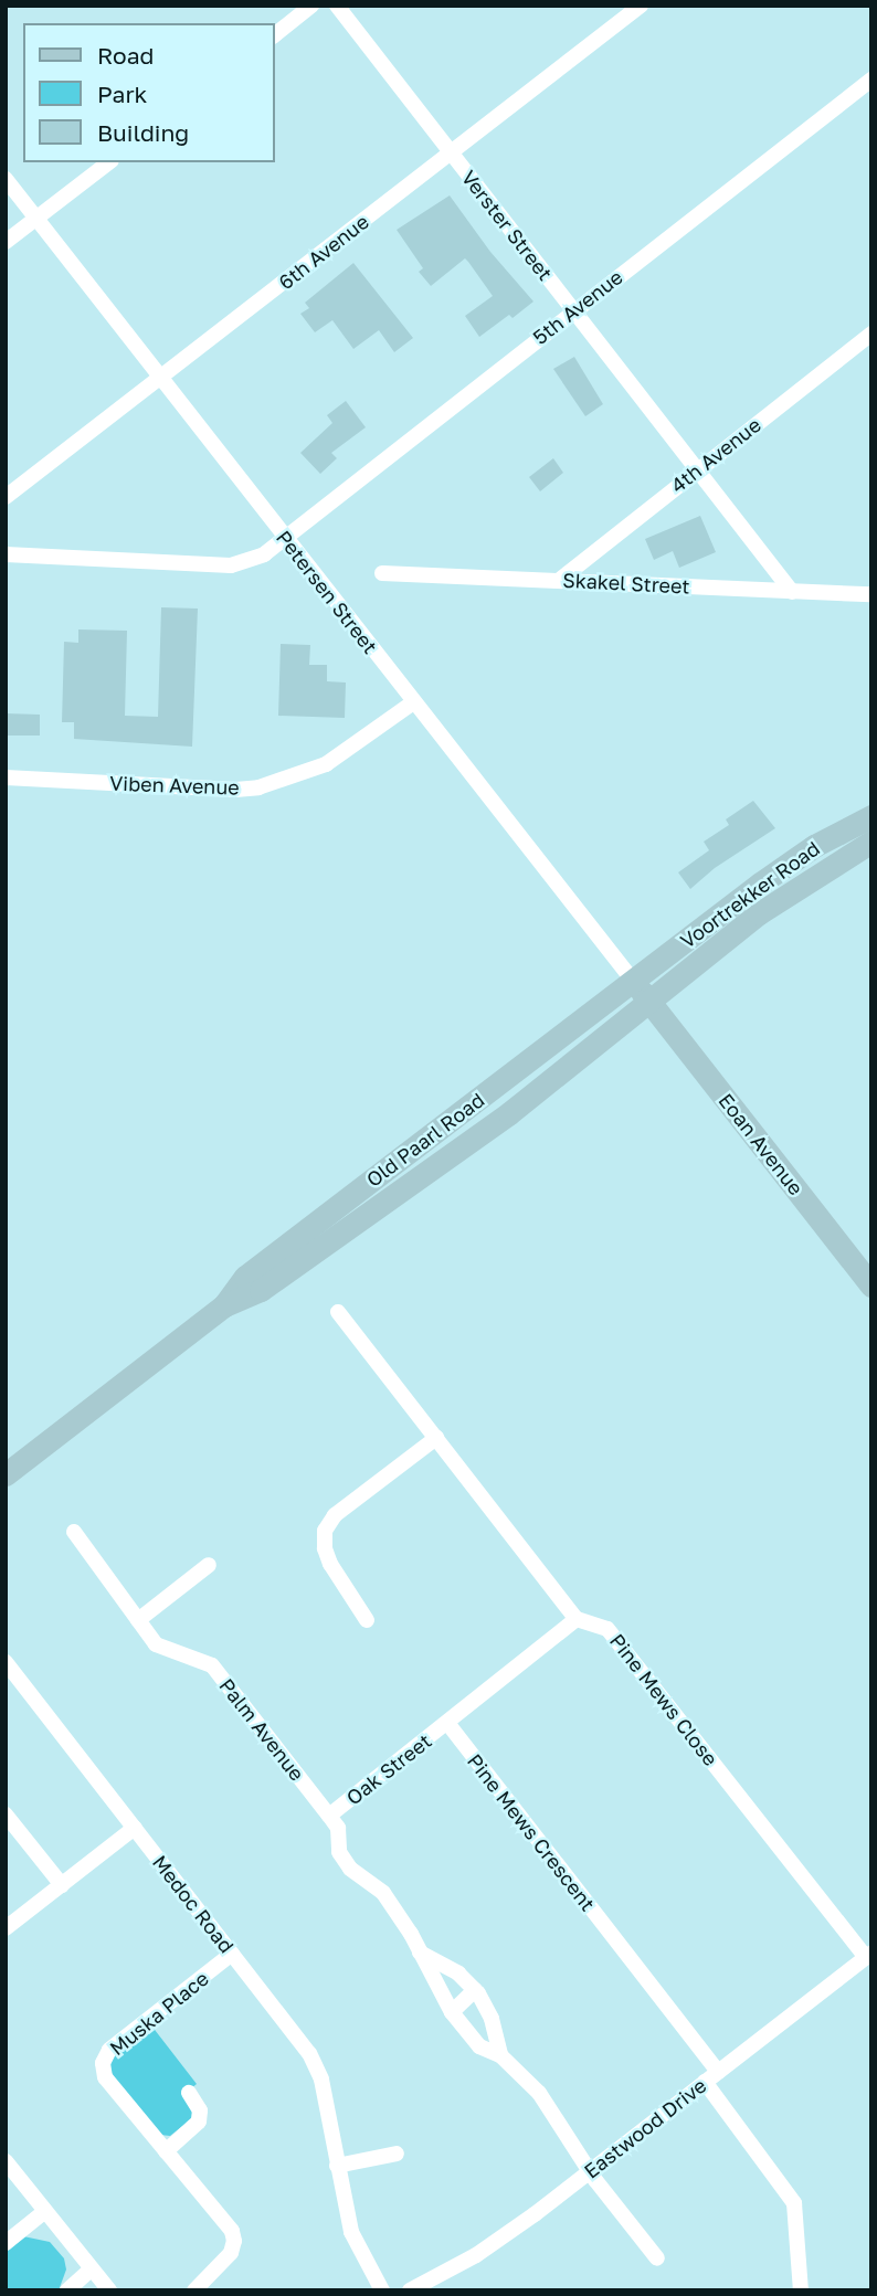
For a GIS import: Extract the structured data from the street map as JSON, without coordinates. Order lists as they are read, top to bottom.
{
  "streets": {
    "main road": [
      "Petersen Street",
      "Voortrekker Road",
      "Old Paarl Road",
      "Eoan Avenue"
    ],
    "street": [
      "Verster Street",
      "6th Avenue",
      "5th Avenue",
      "4th Avenue",
      "Skakel Street",
      "Viben Avenue",
      "Pine Mews Close",
      "Palm Avenue",
      "Oak Street",
      "Pine Mews Crescent",
      "Medoc Road",
      "Muska Place",
      "Eastwood Drive"
    ]
  },
  "crossings": [
    ["Verster Street", "6th Avenue"],
    ["Verster Street", "5th Avenue"],
    ["Verster Street", "4th Avenue"],
    ["Verster Street", "Skakel Street"],
    ["6th Avenue", "Petersen Street"],
    ["5th Avenue", "Petersen Street"],
    ["4th Avenue", "Skakel Street"],
    ["Petersen Street", "Viben Avenue"],
    ["Petersen Street", "Voortrekker Road"],
    ["Petersen Street", "Old Paarl Road"],
    ["Petersen Street", "Eoan Avenue"],
    ["Voortrekker Road", "Old Paarl Road"],
    ["Voortrekker Road", "Eoan Avenue"],
    ["Old Paarl Road", "Eoan Avenue"],
    ["Pine Mews Close", "Eastwood Drive"],
    ["Palm Avenue", "Oak Street"],
    ["Palm Avenue", "Eastwood Drive"],
    ["Oak Street", "Pine Mews Crescent"],
    ["Pine Mews Crescent", "Eastwood Drive"],
    ["Medoc Road", "Muska Place"]
  ],
  "legend": ["Road", "Park", "Building"]
}
